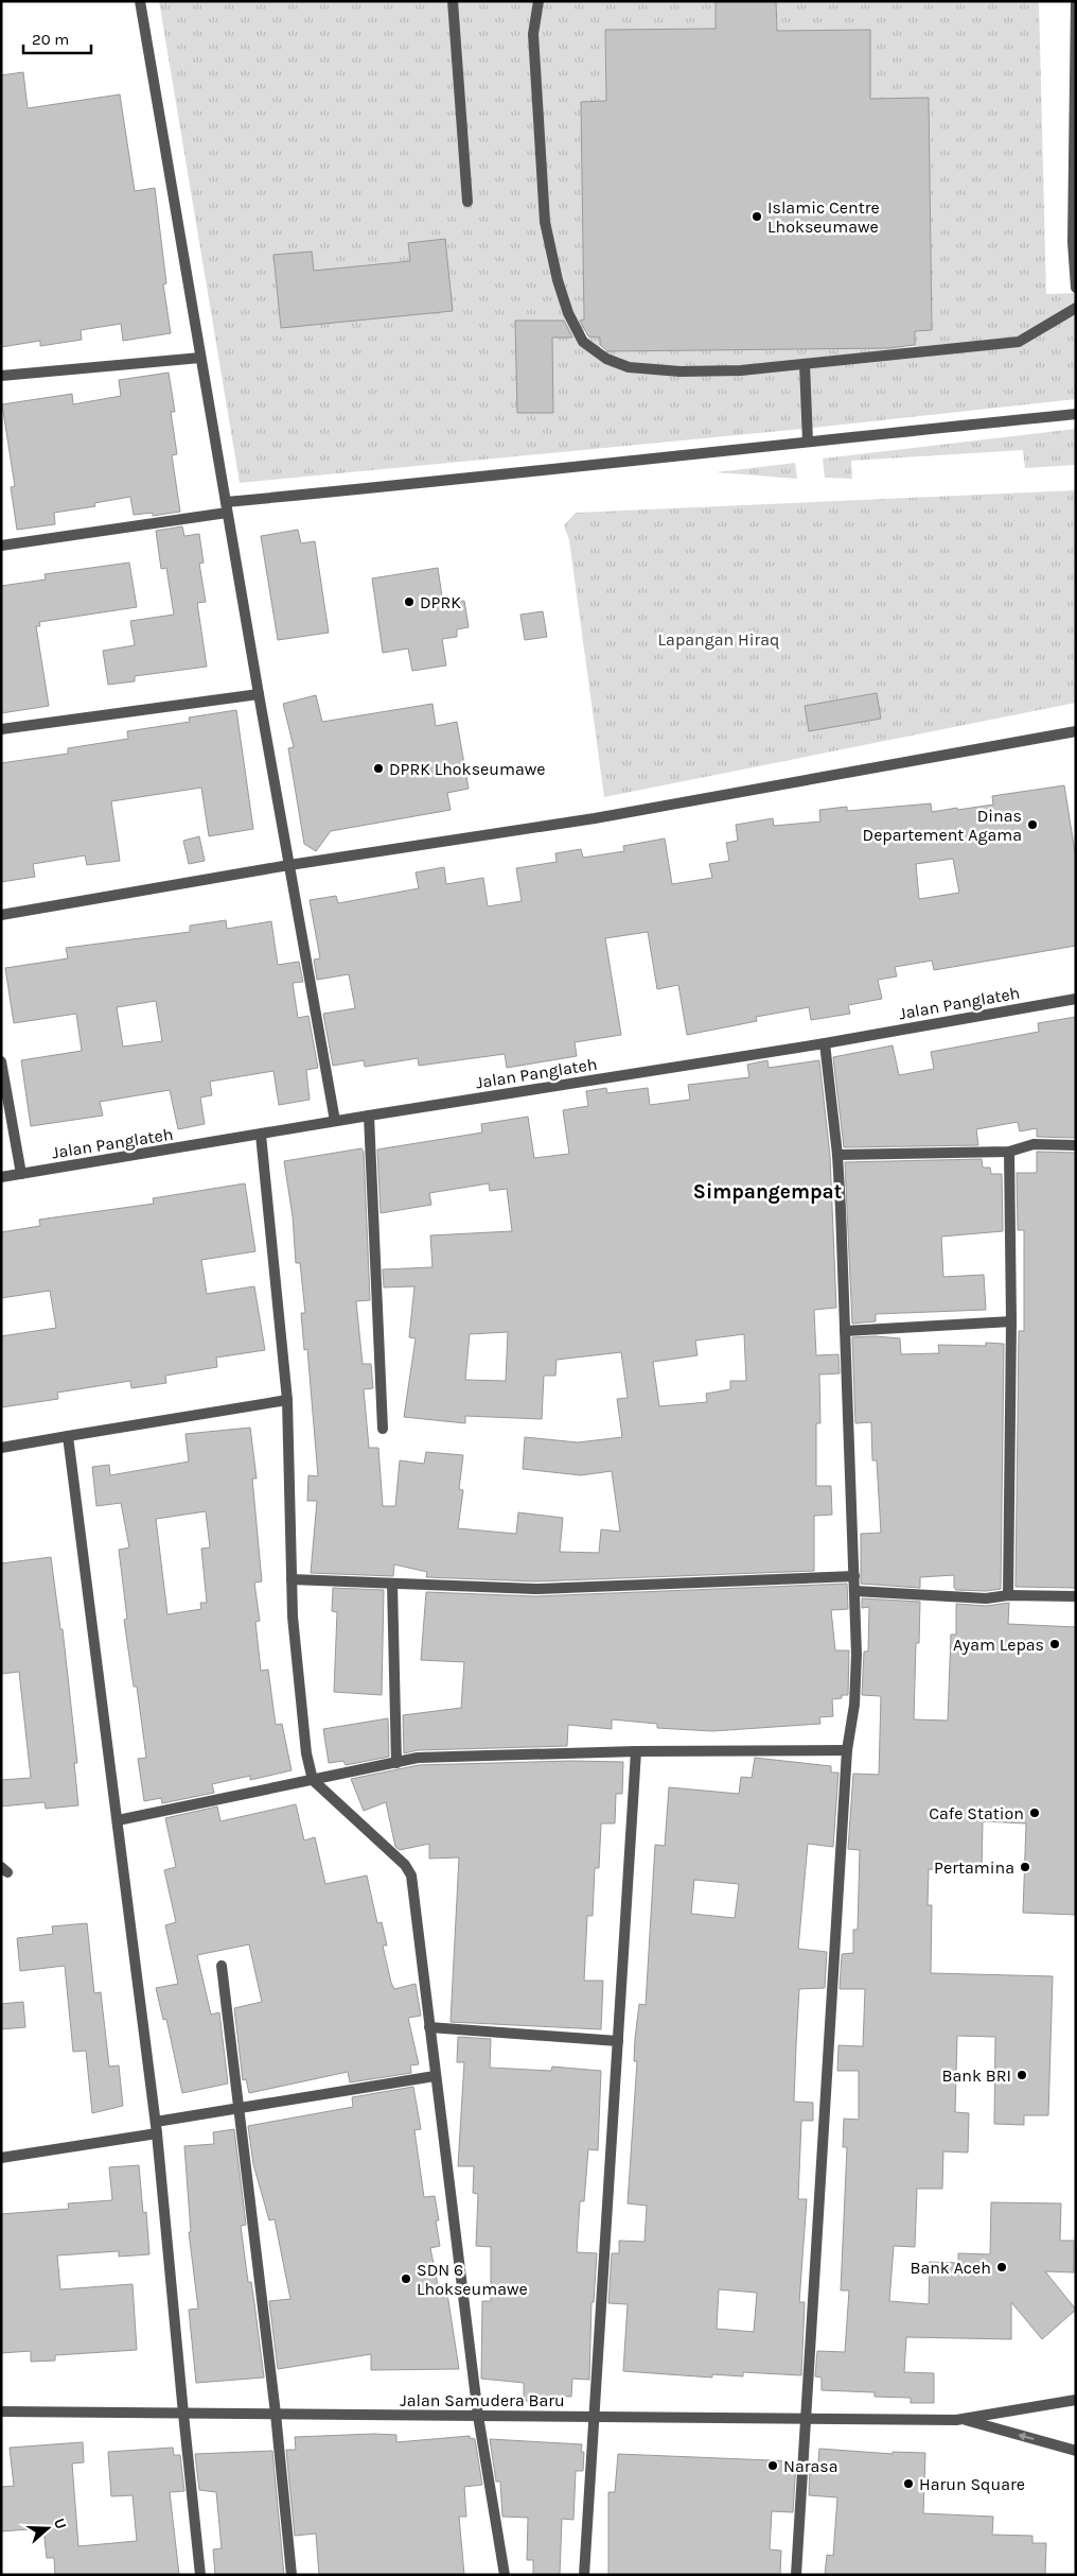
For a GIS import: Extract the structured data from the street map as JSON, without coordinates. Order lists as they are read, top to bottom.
{
  "streets": {
    "street": ["Jalan Panglateh", "Jalan Samudera Baru"]
  },
  "districts": ["Simpangempat"],
  "parks": ["Lapangan Hiraq"],
  "places": [
    "Islamic Centre Lhokseumawe",
    "DPRK",
    "DPRK Lhokseumawe",
    "Dinas Departement Agama",
    "Ayam Lepas",
    "Cafe Station",
    "Pertamina",
    "Bank BRI",
    "Bank Aceh",
    "SDN 6 Lhokseumawe",
    "Narasa",
    "Harun Square"
  ],
  "scale_bar": "20 m",
  "north": "right"
}
